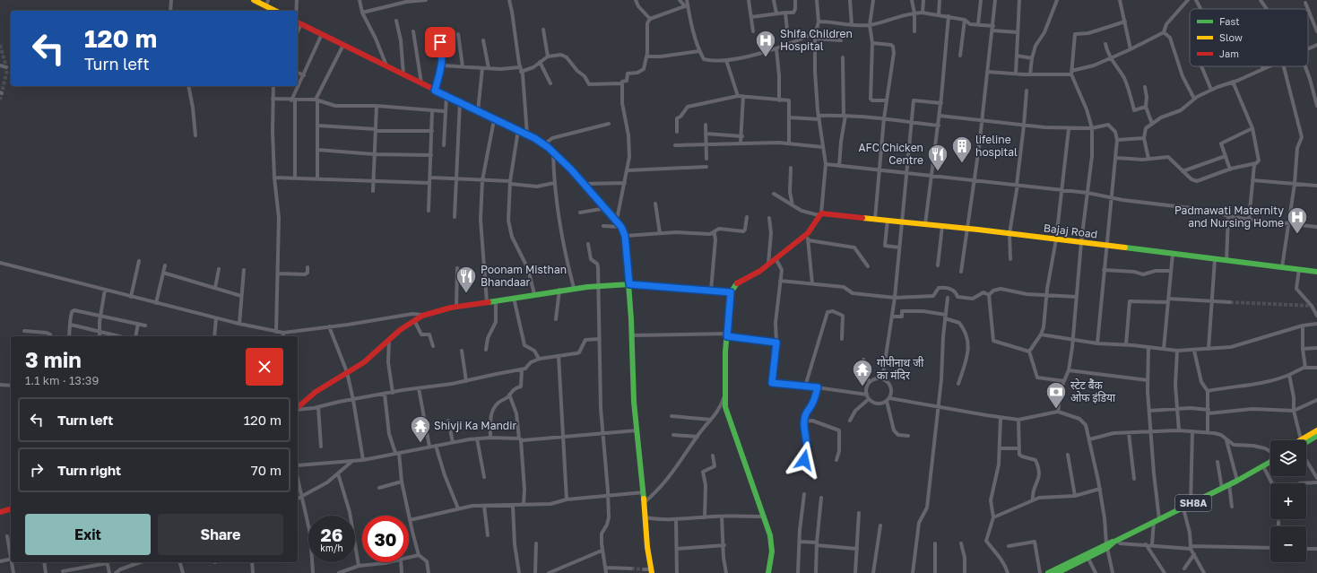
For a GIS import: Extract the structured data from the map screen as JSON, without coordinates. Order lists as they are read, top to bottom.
{
  "streets": {
    "street": ["Bajaj Road", "SH8A"]
  },
  "places": {
    "hospital": ["Shifa Children Hospital", "Padmawati Maternity and Nursing Home"],
    "building": ["lifeline hospital"],
    "restaurant": ["AFC Chicken Centre", "Poonam Misthan Bhandaar"],
    "temple": ["गोपीनाथ जी का मंदिर", "Shivji Ka Mandir"],
    "bank": ["स्टेट बेैंक ओफ इंडिया"]
  },
  "legend": ["Fast", "Slow", "Jam"],
  "page": {
    "turn": ["120 m", "Turn left"],
    "heading": ["3 min", "1.1 km · 13:39"],
    "list": [
      {
        "name": "Turn left",
        "value": "120 m"
      },
      {
        "name": "Turn right",
        "value": "70 m"
      }
    ],
    "map_buttons": ["+", "−"],
    "buttons": ["Exit", "Share"],
    "speed": "26 km/h",
    "limit": "30"
  }
}
